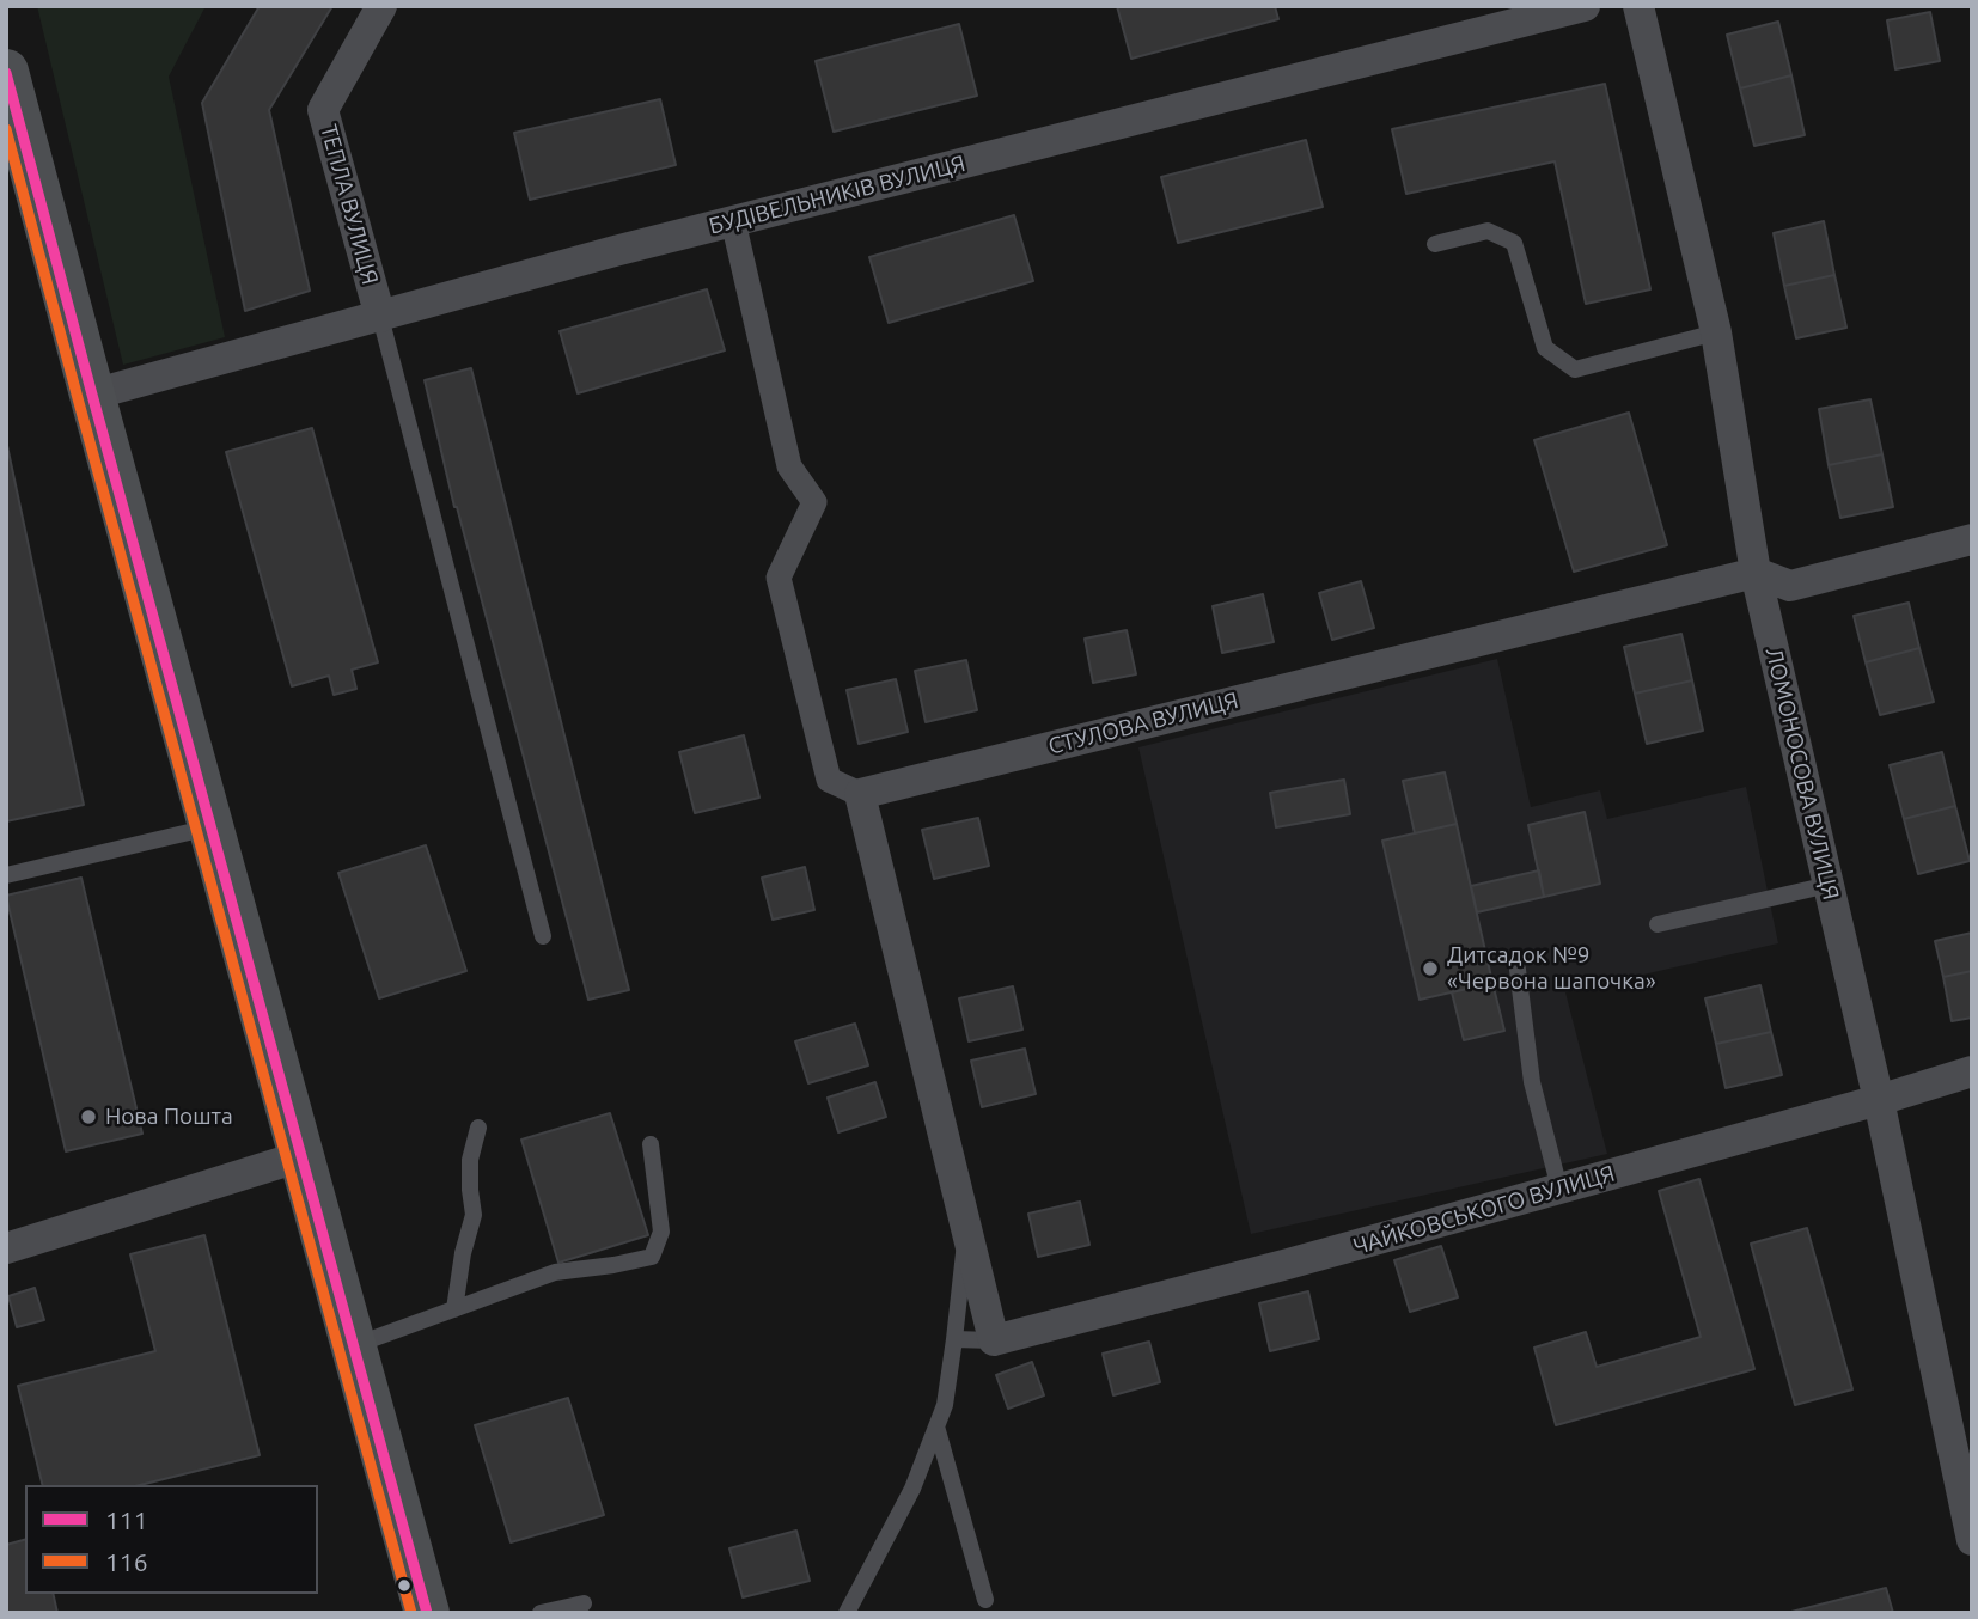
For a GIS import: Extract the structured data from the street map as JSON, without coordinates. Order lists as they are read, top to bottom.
{
  "streets": {
    "street": [
      "БУДІВЕЛЬНИКІВ ВУЛИЦЯ",
      "ТЕПЛА ВУЛИЦЯ",
      "СТУЛОВА ВУЛИЦЯ",
      "ЛОМОНОСОВА ВУЛИЦЯ",
      "ЧАЙКОВСЬКОГО ВУЛИЦЯ"
    ]
  },
  "crossings": [
    ["БУДІВЕЛЬНИКІВ ВУЛИЦЯ", "ТЕПЛА ВУЛИЦЯ"],
    ["СТУЛОВА ВУЛИЦЯ", "ЛОМОНОСОВА ВУЛИЦЯ"],
    ["ЛОМОНОСОВА ВУЛИЦЯ", "ЧАЙКОВСЬКОГО ВУЛИЦЯ"]
  ],
  "places": ["Дитсадок №9 «Червона шапочка»", "Нова Пошта"],
  "lines": ["transit line 111", "transit line 116"],
  "legend": ["111", "116"]
}
